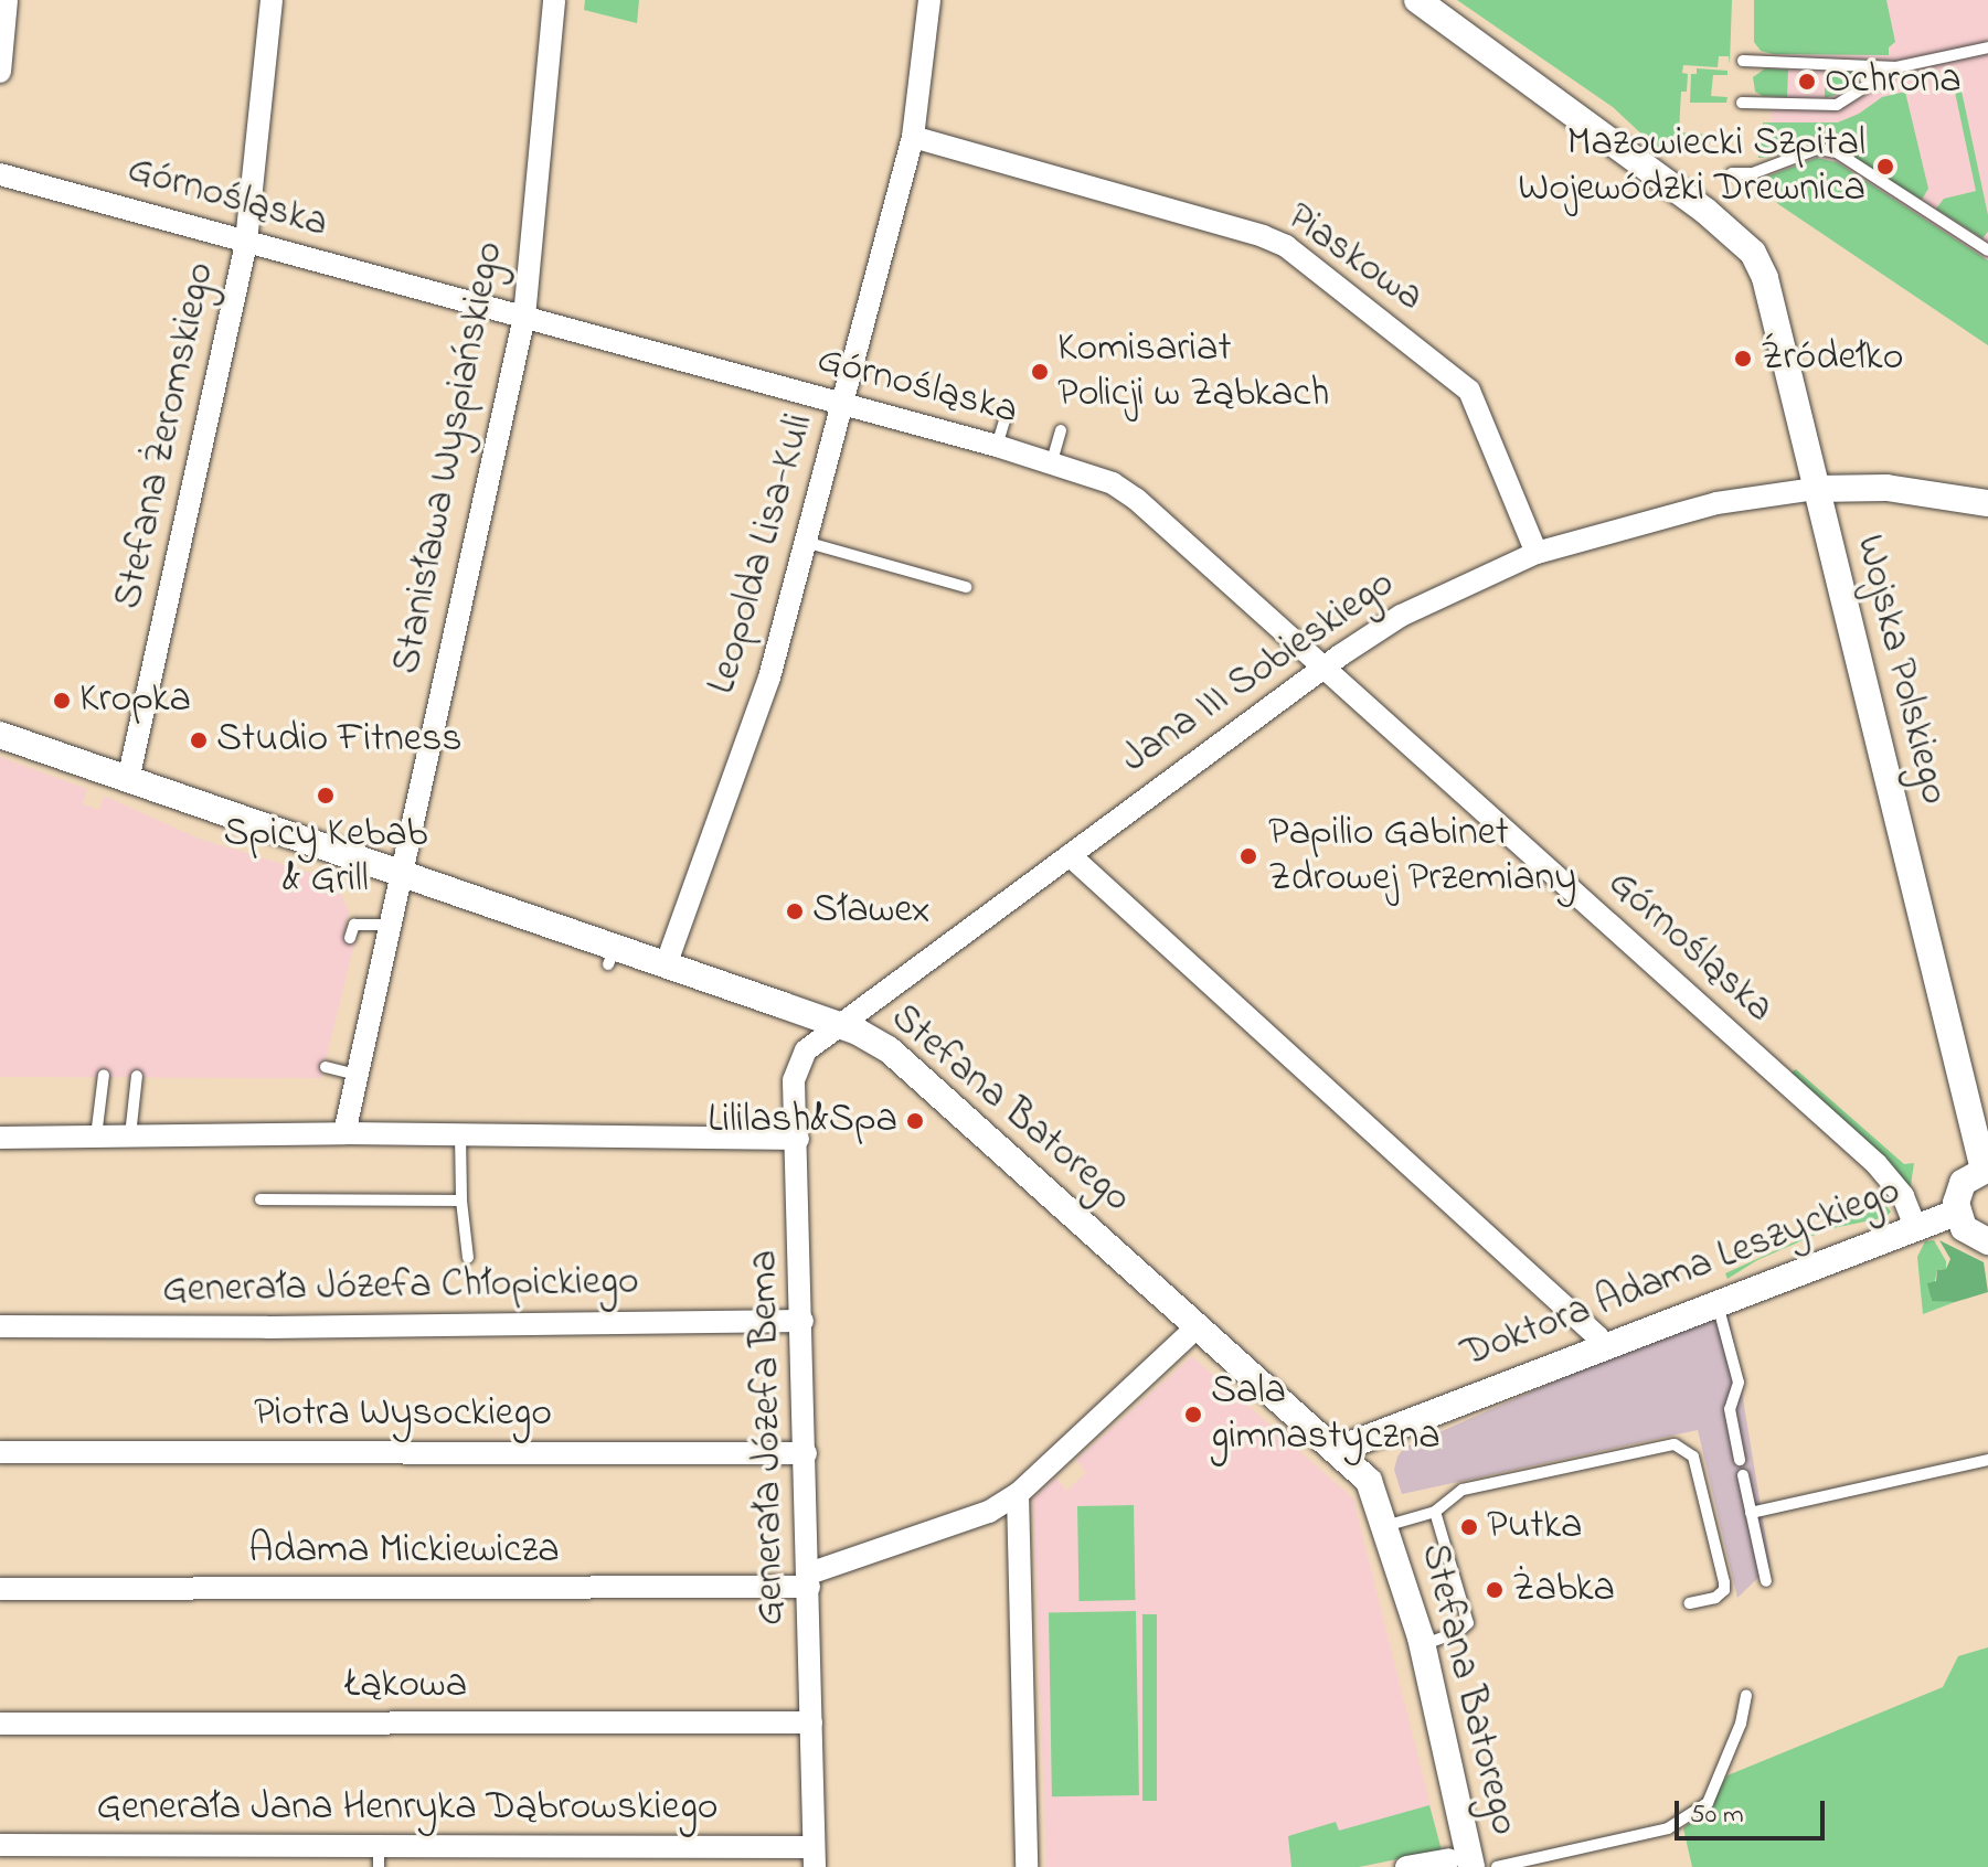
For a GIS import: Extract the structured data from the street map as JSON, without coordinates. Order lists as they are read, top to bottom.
{
  "streets": {
    "street": [
      "Górnośląska",
      "Piaskowa",
      "Stefana Żeromskiego",
      "Stanisława Wyspiańskiego",
      "Leopolda Lisa-Kuli",
      "Wojska Polskiego",
      "Jana III Sobieskiego",
      "Stefana Batorego",
      "Doktora Adama Leszyckiego",
      "Generała Józefa Chłopickiego",
      "Piotra Wysockiego",
      "Generała Józefa Bema",
      "Adama Mickiewicza",
      "Łąkowa",
      "Generała Jana Henryka Dąbrowskiego"
    ]
  },
  "crossings": [
    ["Górnośląska", "Stefana Żeromskiego"],
    ["Górnośląska", "Stanisława Wyspiańskiego"],
    ["Górnośląska", "Leopolda Lisa-Kuli"],
    ["Górnośląska", "Jana III Sobieskiego"],
    ["Górnośląska", "Doktora Adama Leszyckiego"],
    ["Piaskowa", "Leopolda Lisa-Kuli"],
    ["Piaskowa", "Jana III Sobieskiego"],
    ["Stefana Żeromskiego", "Stefana Batorego"],
    ["Stanisława Wyspiańskiego", "Stefana Batorego"],
    ["Leopolda Lisa-Kuli", "Stefana Batorego"],
    ["Wojska Polskiego", "Jana III Sobieskiego"],
    ["Jana III Sobieskiego", "Stefana Batorego"],
    ["Jana III Sobieskiego", "Generała Józefa Bema"],
    ["Stefana Batorego", "Doktora Adama Leszyckiego"],
    ["Stefana Batorego", "Generała Józefa Bema"],
    ["Stefana Batorego", "Adama Mickiewicza"],
    ["Generała Józefa Chłopickiego", "Generała Józefa Bema"],
    ["Piotra Wysockiego", "Generała Józefa Bema"],
    ["Generała Józefa Bema", "Adama Mickiewicza"],
    ["Generała Józefa Bema", "Łąkowa"],
    ["Generała Józefa Bema", "Generała Jana Henryka Dąbrowskiego"]
  ],
  "places": [
    "Ochrona",
    "Mazowiecki Szpital Wojewódzki Drewnica",
    "Źródełko",
    "Komisariat Policji w Ząbkach",
    "Kropka",
    "Studio Fitness",
    "Spicy Kebab & Grill",
    "Papilio Gabinet Zdrowej Przemiany",
    "Sławex",
    "Lililash&Spa",
    "Sala gimnastyczna",
    "Putka",
    "Żabka"
  ],
  "scale_bar": "50 m"
}
